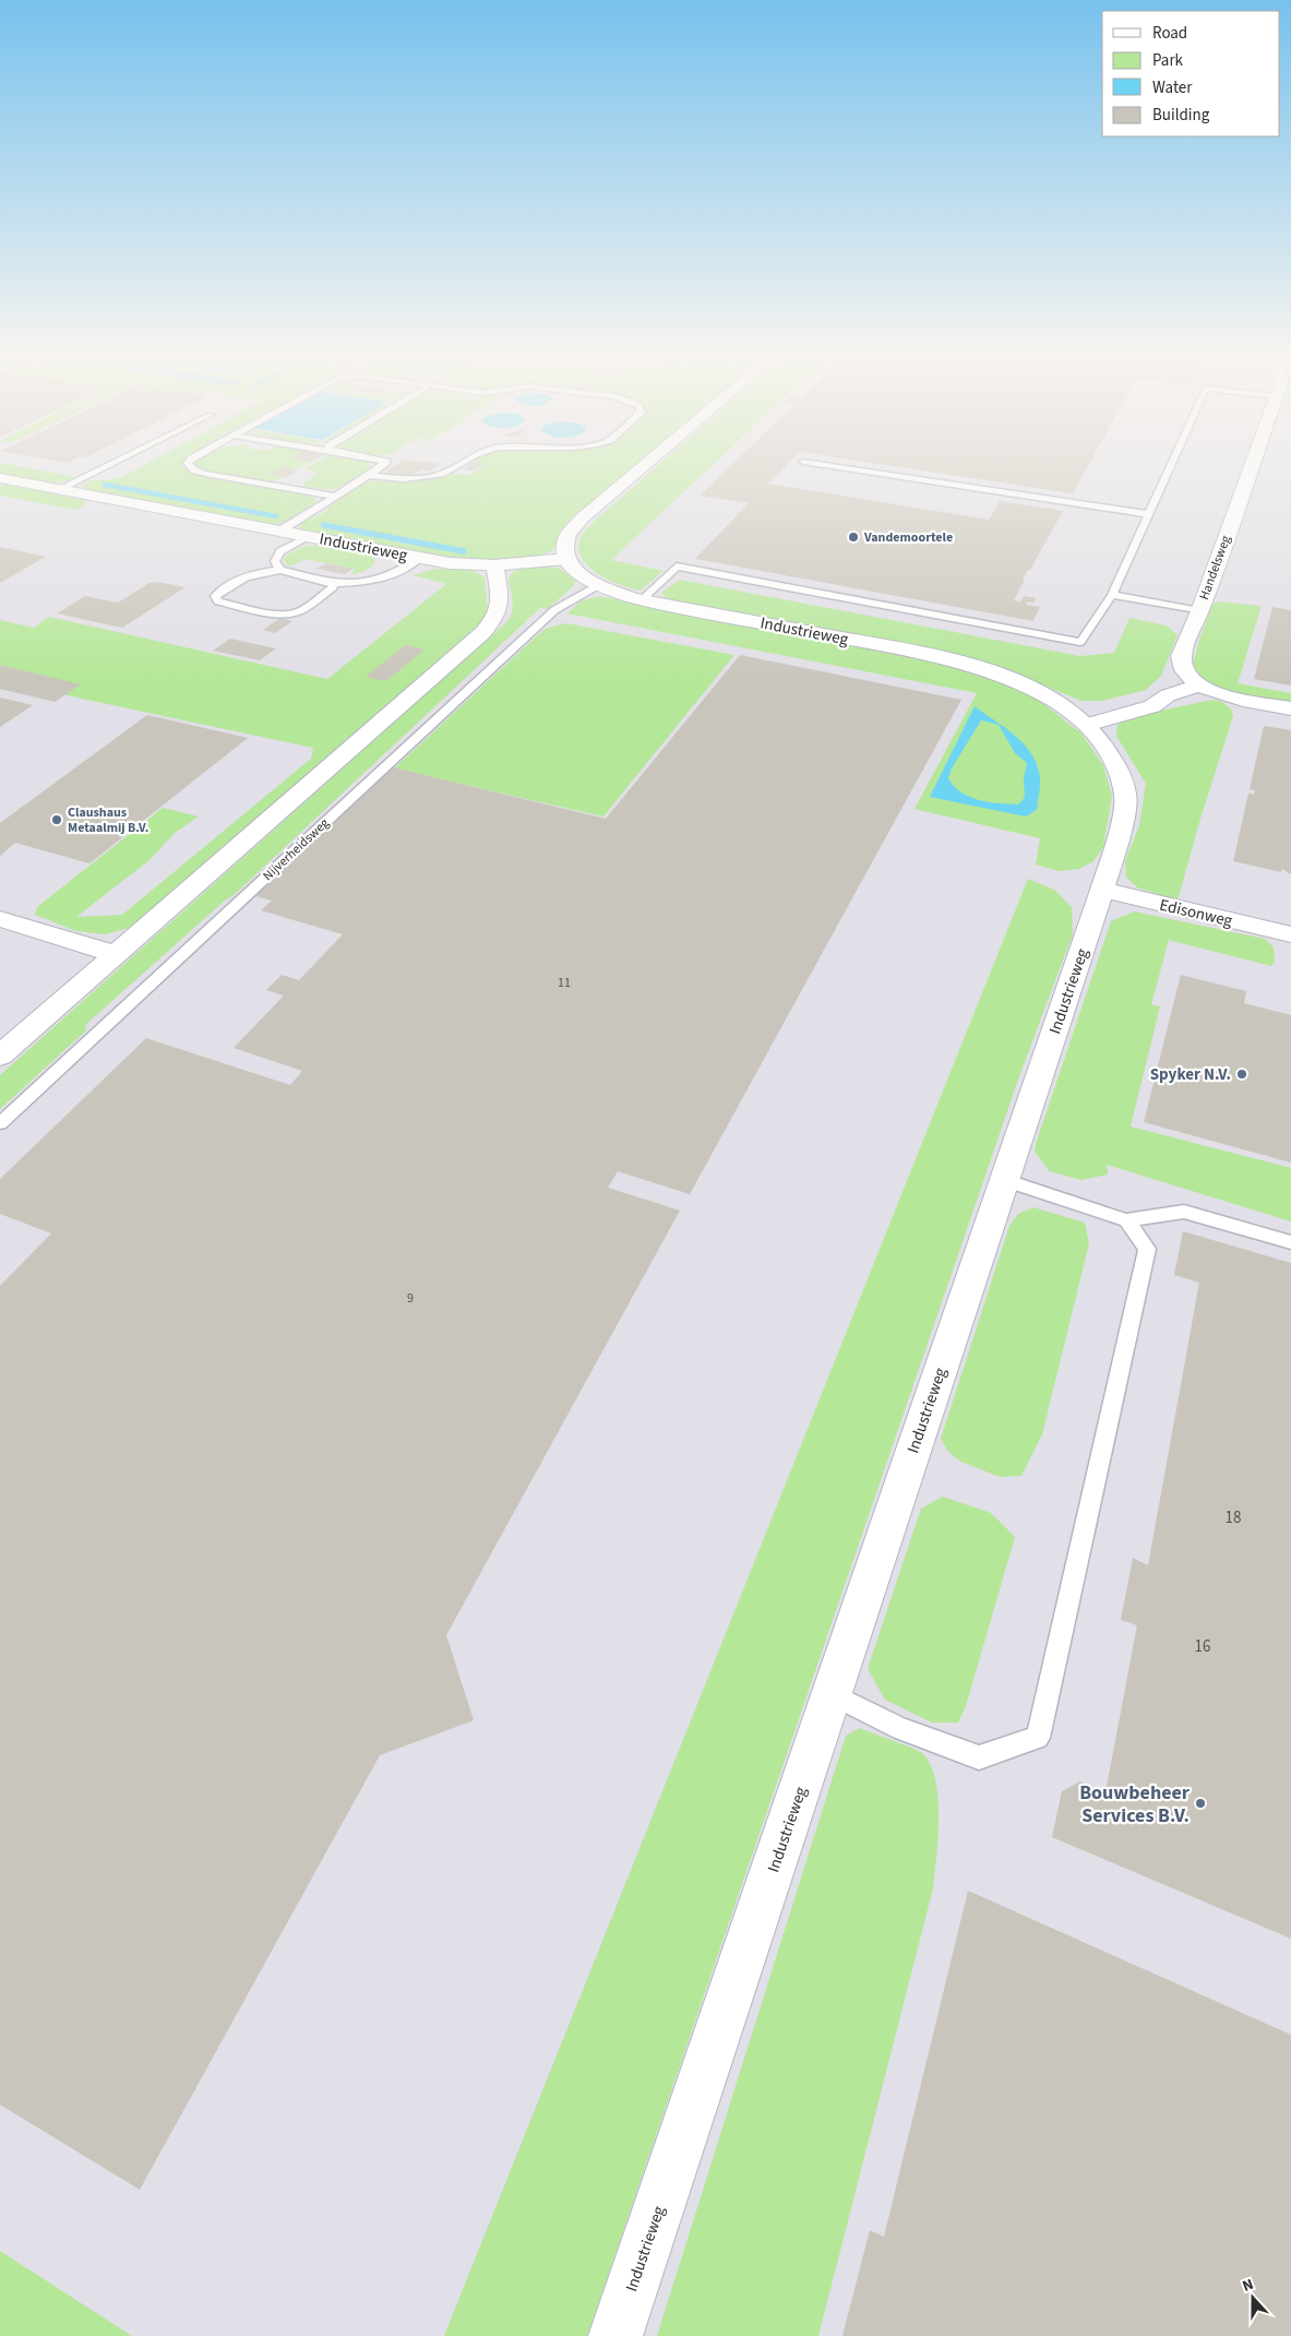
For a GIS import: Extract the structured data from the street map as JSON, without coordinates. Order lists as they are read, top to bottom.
{
  "streets": {
    "street": ["Industrieweg", "Handelsweg", "Edisonweg"],
    "lane": ["Nijverheidsweg"]
  },
  "crossings": [
    ["Industrieweg", "Nijverheidsweg"],
    ["Industrieweg", "Edisonweg"]
  ],
  "places": [
    "Vandemoortele",
    "Claushaus Metaalmij B.V.",
    "Spyker N.V.",
    "Bouwbeheer Services B.V."
  ],
  "house_numbers": [
    "11",
    "9",
    "18",
    "16"
  ],
  "legend": [
    "Road",
    "Park",
    "Water",
    "Building"
  ],
  "north": "top"
}
